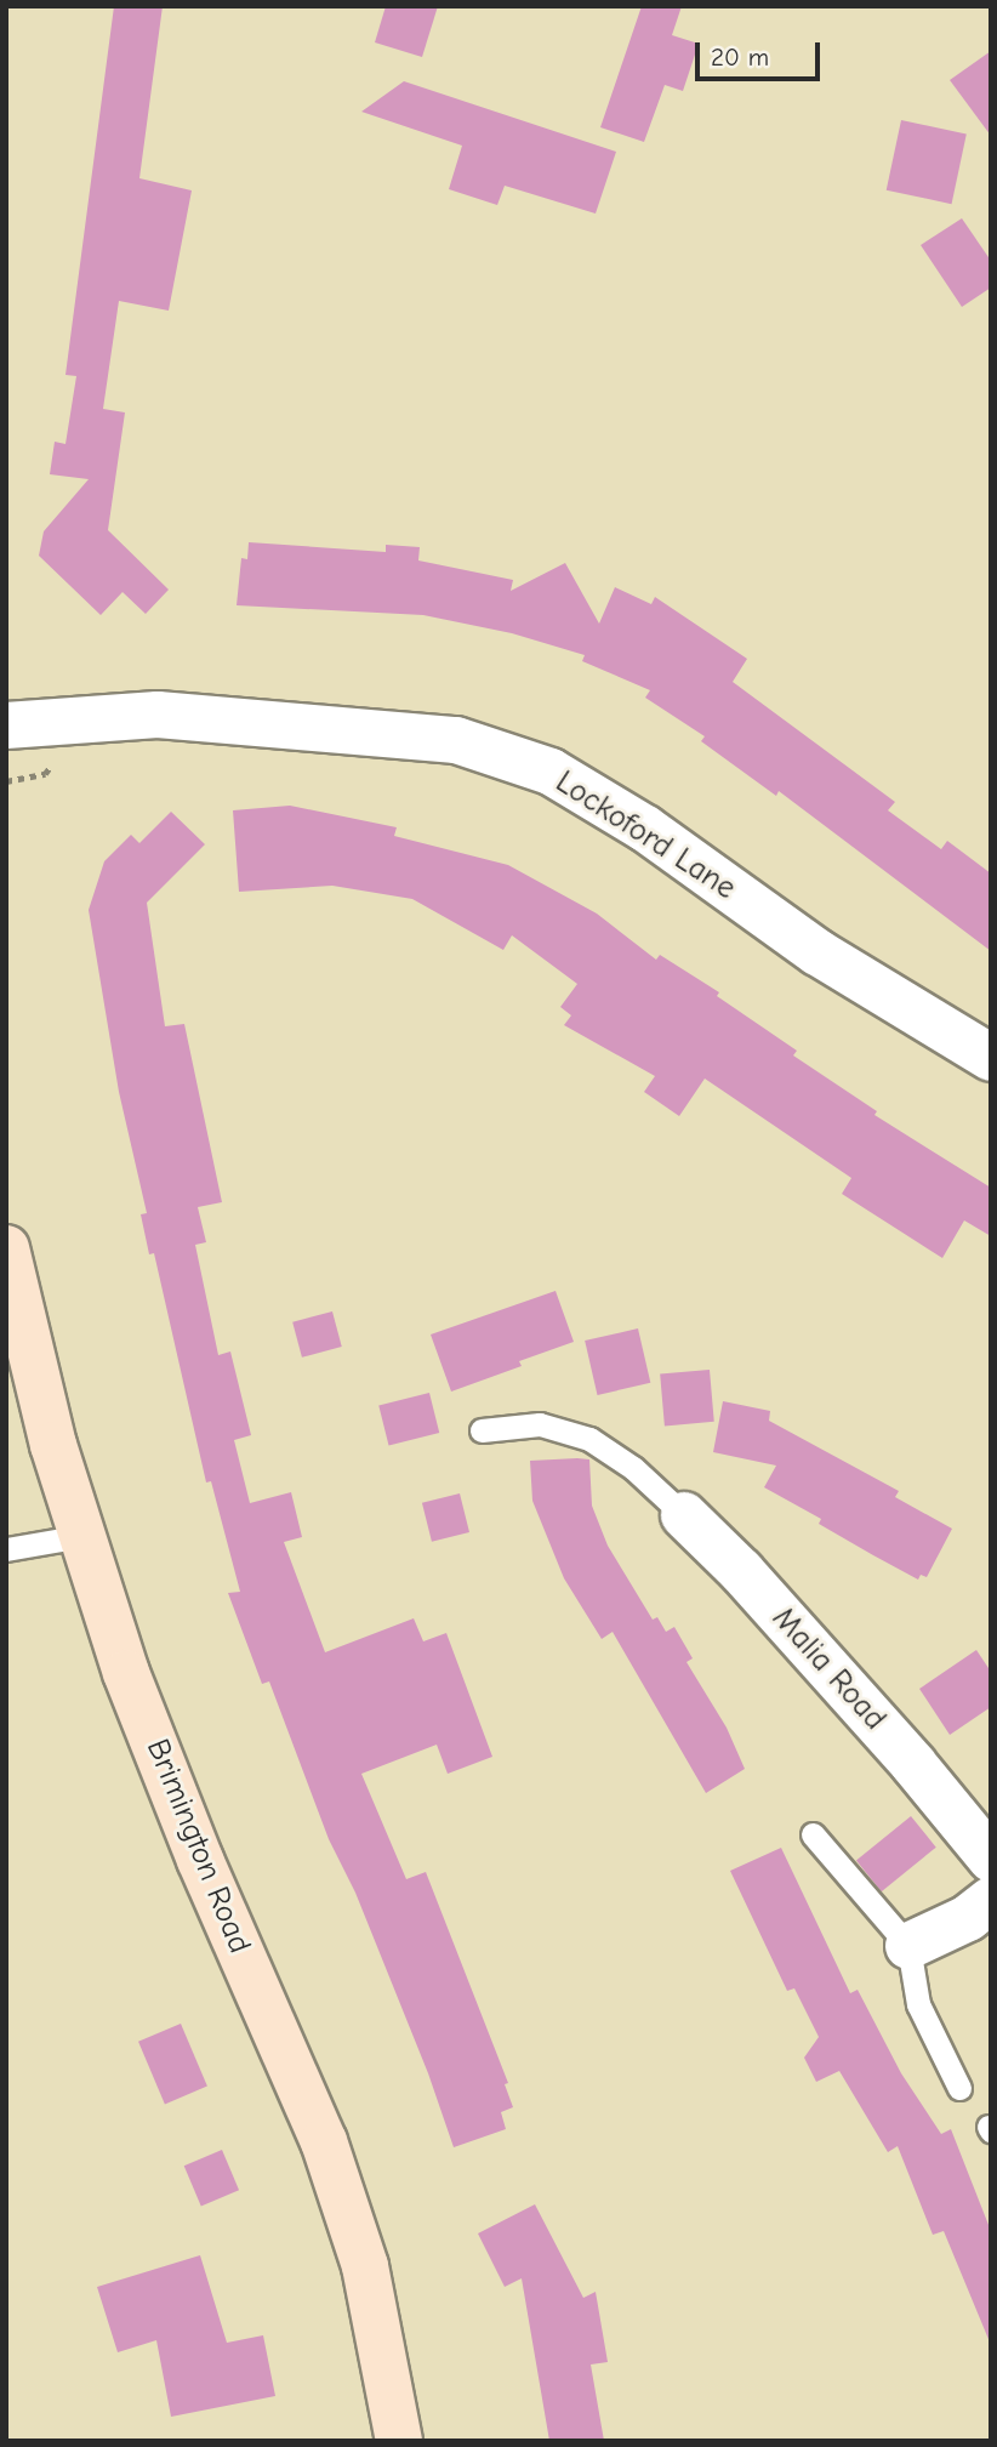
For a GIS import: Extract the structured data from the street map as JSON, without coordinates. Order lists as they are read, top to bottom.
{
  "streets": {
    "main road": ["Brimington Road"],
    "street": ["Lockoford Lane", "Malia Road"]
  },
  "scale_bar": "20 m"
}
